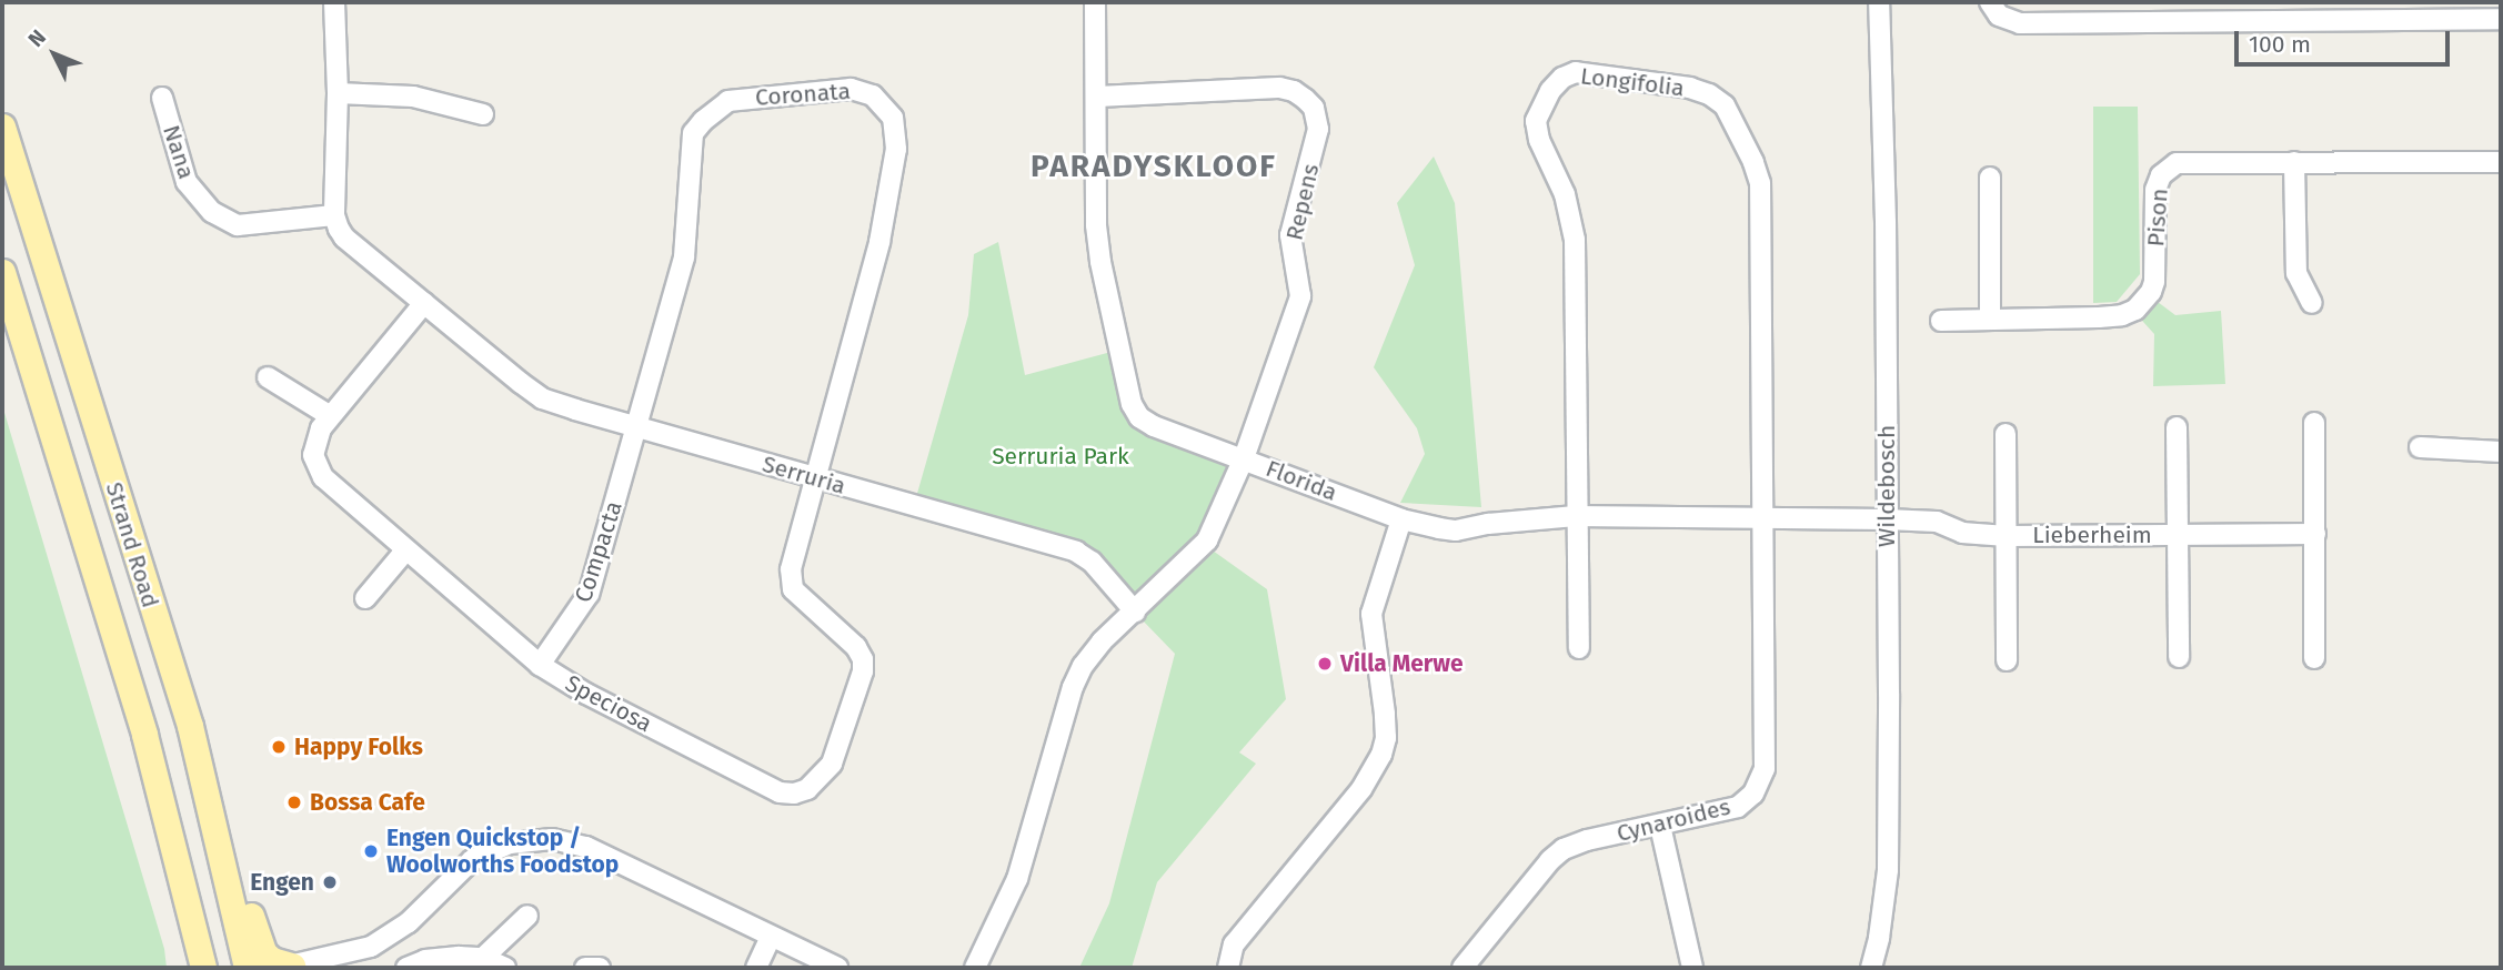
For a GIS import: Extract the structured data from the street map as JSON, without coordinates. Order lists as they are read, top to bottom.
{
  "streets": {
    "main road": ["Strand Road"],
    "street": [
      "Longifolia",
      "Coronata",
      "Nana",
      "Repens",
      "Pison",
      "Serruria",
      "Florida",
      "Wildebosch",
      "Lieberheim",
      "Compacta",
      "Speciosa",
      "Cynaroides"
    ]
  },
  "crossings": [
    ["Longifolia", "Florida"],
    ["Longifolia", "Cynaroides"],
    ["Coronata", "Serruria"],
    ["Coronata", "Compacta"],
    ["Coronata", "Speciosa"],
    ["Nana", "Serruria"],
    ["Repens", "Serruria"],
    ["Repens", "Florida"],
    ["Serruria", "Compacta"],
    ["Serruria", "Speciosa"],
    ["Florida", "Wildebosch"],
    ["Florida", "Lieberheim"],
    ["Florida", "Cynaroides"],
    ["Wildebosch", "Lieberheim"],
    ["Compacta", "Speciosa"]
  ],
  "districts": ["PARADYSKLOOF"],
  "parks": ["Serruria Park"],
  "places": [
    "Villa Merwe",
    "Happy Folks",
    "Bossa Cafe",
    "Engen Quickstop / Woolworths Foodstop",
    "Engen"
  ],
  "scale_bar": "100 m",
  "north": "top left"
}
